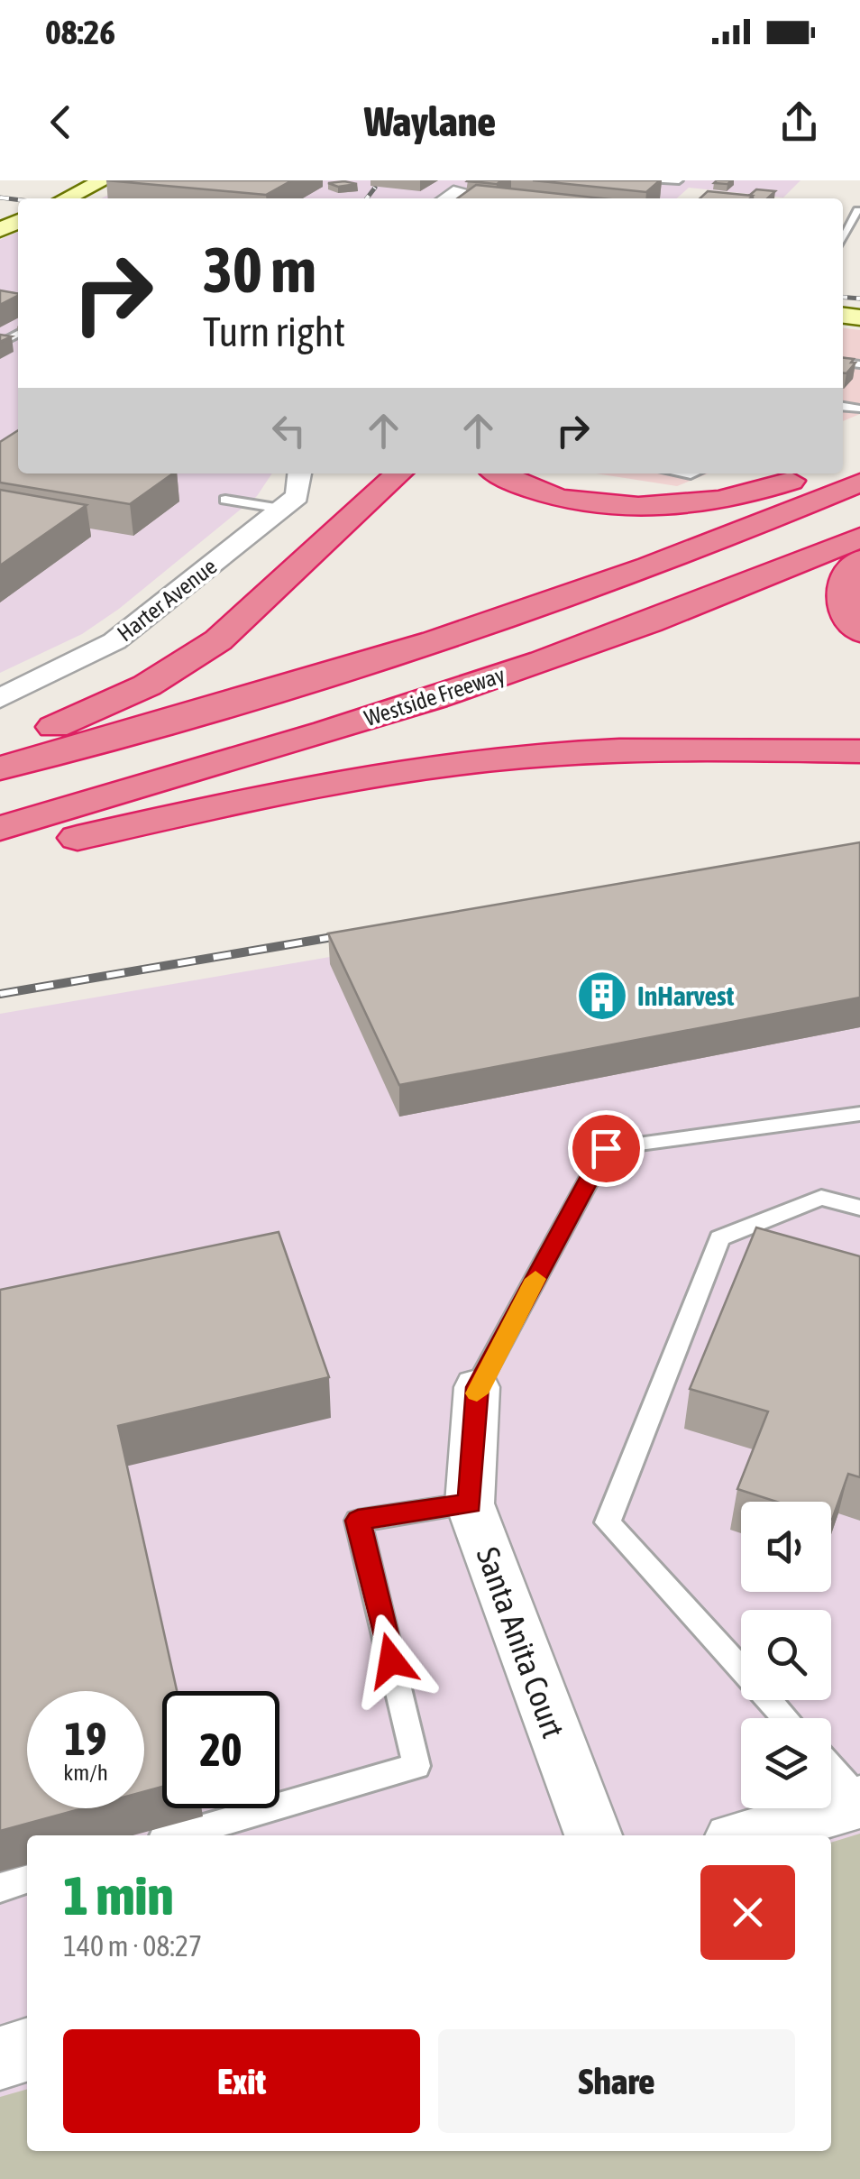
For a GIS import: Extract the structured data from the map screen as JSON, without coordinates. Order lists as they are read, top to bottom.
{
  "streets": {
    "highway": ["Westside Freeway"],
    "street": ["Harter Avenue", "Santa Anita Court"]
  },
  "places": {
    "building": ["InHarvest"]
  },
  "page": {
    "status": "08:26",
    "header": "Waylane",
    "turn": ["30 m", "Turn right"],
    "speed": "19 km/h",
    "limit": "20",
    "heading": ["1 min", "140 m · 08:27"],
    "buttons": ["Exit", "Share"]
  }
}
